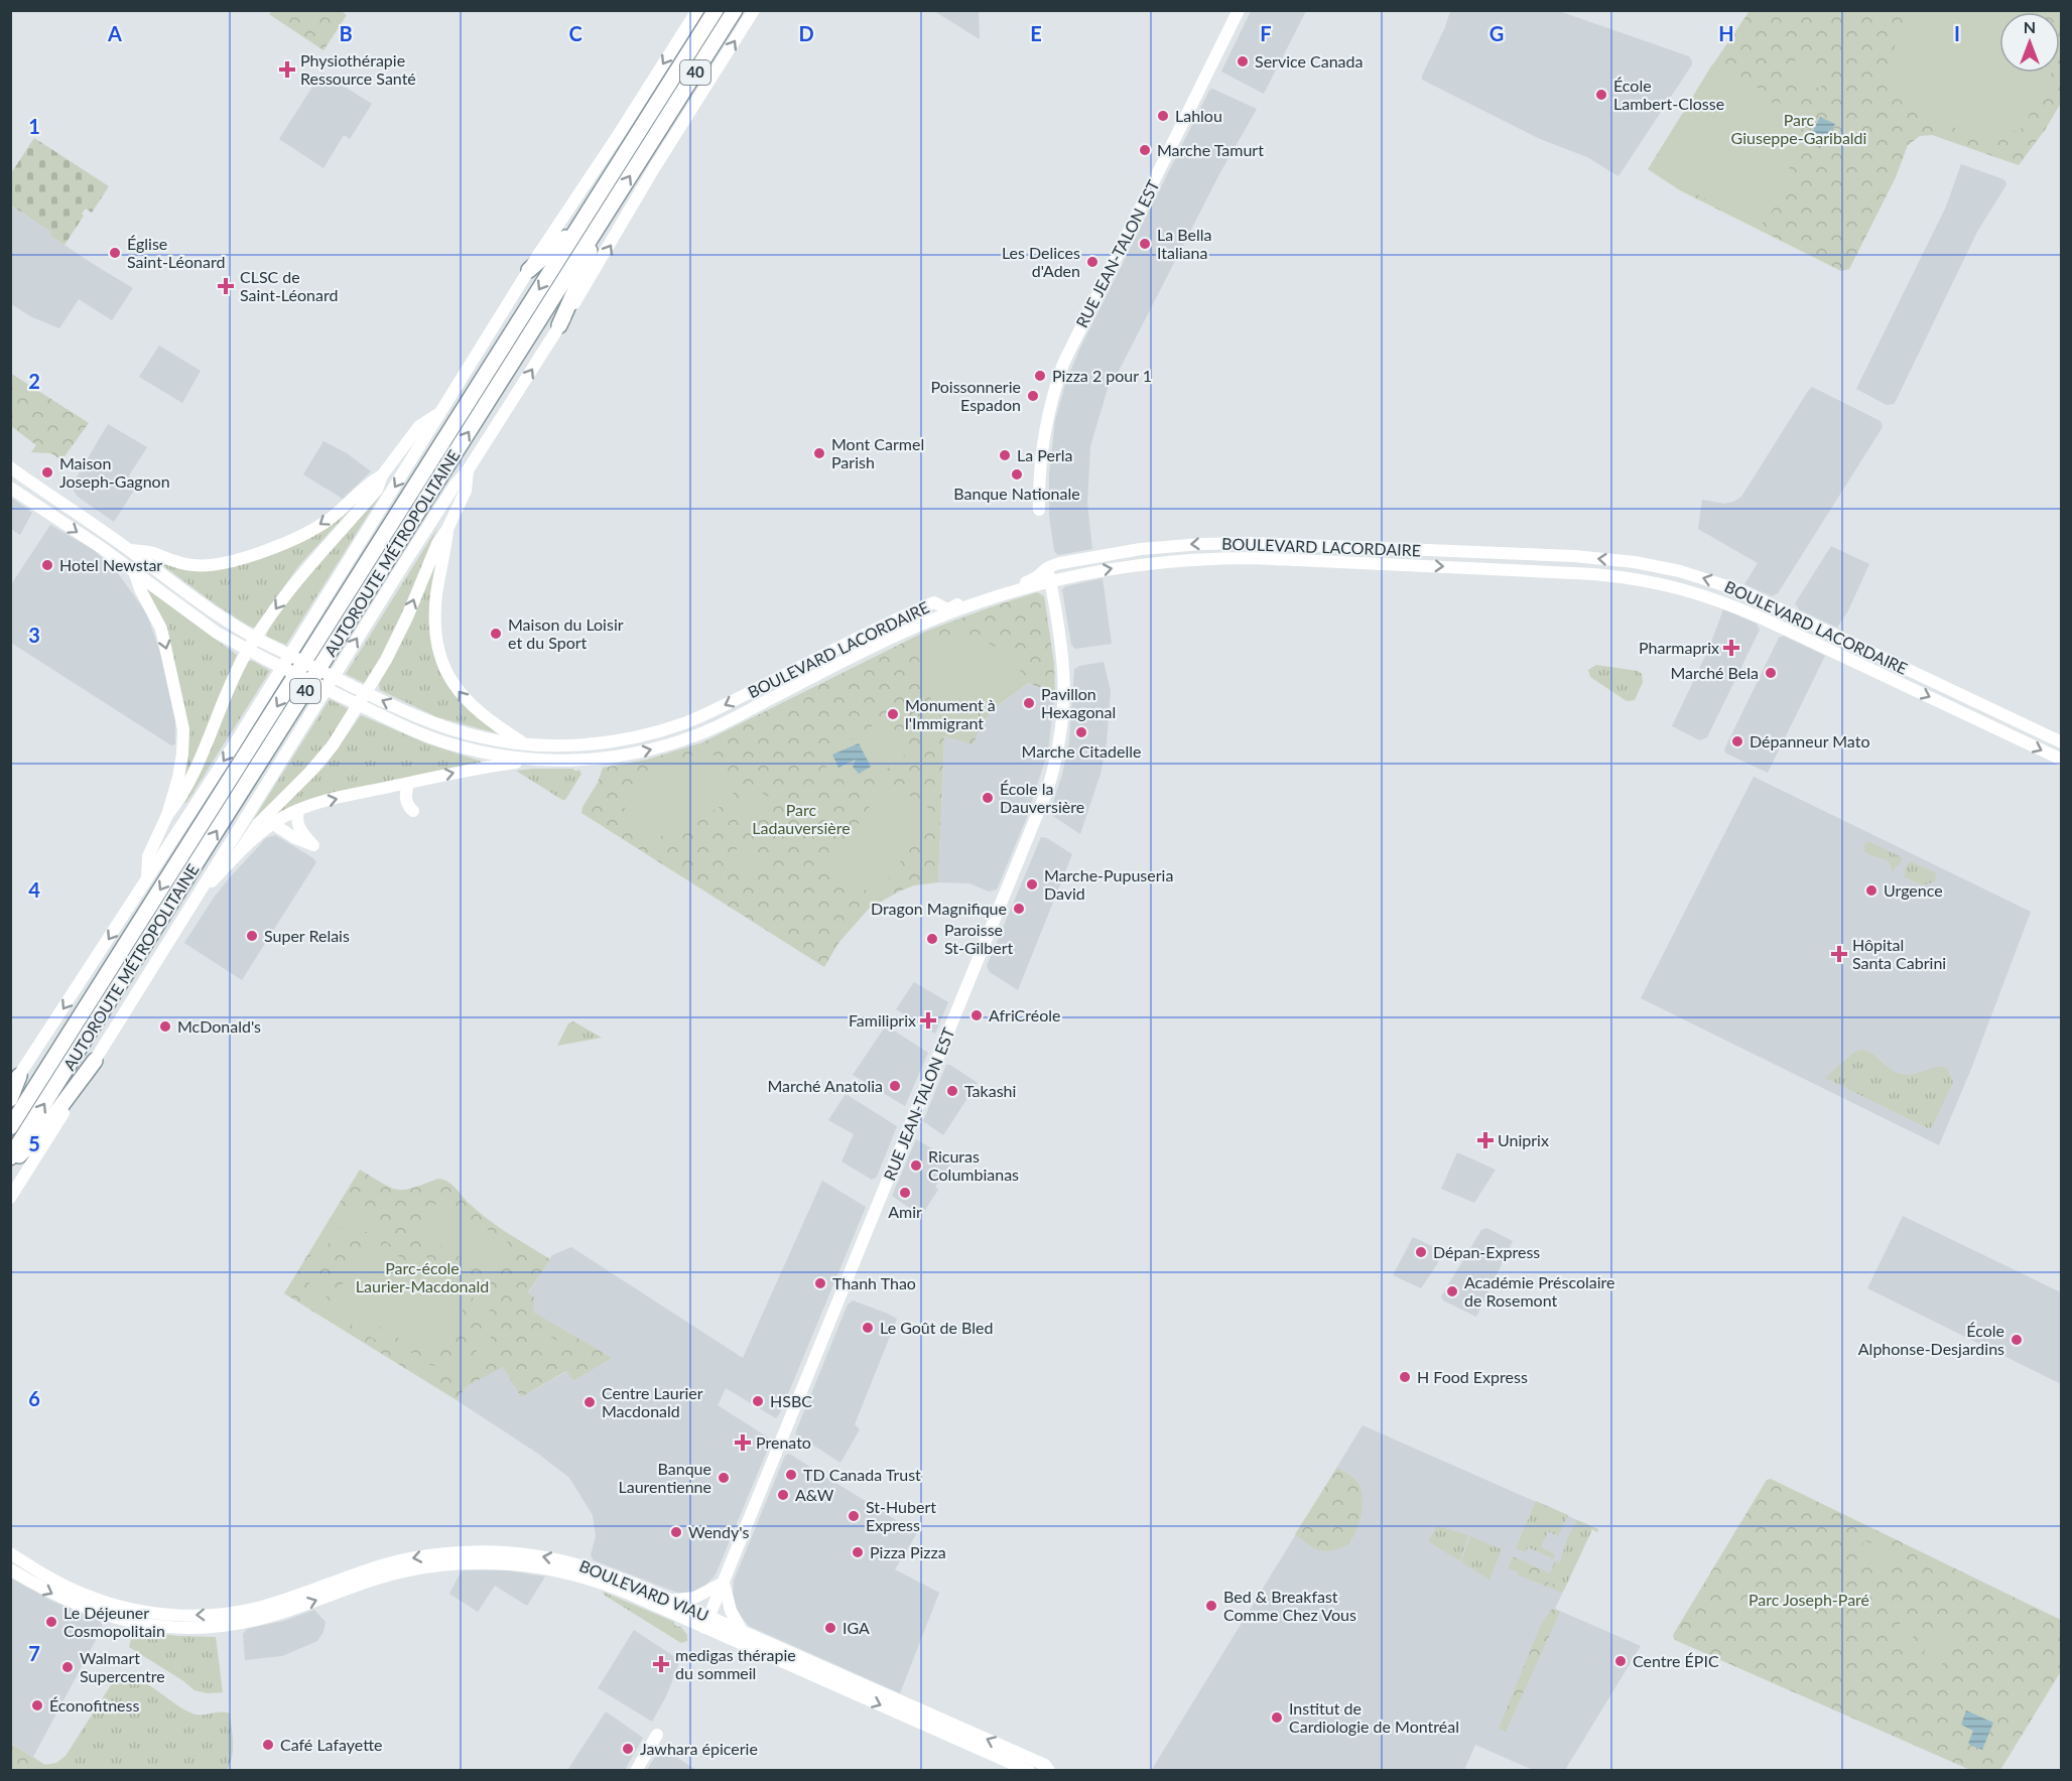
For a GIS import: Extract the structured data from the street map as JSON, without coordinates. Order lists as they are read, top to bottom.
{
  "streets": {
    "highway": ["40", "AUTOROUTE MÉTROPOLITAINE"],
    "main road": ["RUE JEAN-TALON EST", "BOULEVARD LACORDAIRE", "BOULEVARD VIAU"]
  },
  "crossings": [
    ["RUE JEAN-TALON EST", "BOULEVARD LACORDAIRE"],
    ["RUE JEAN-TALON EST", "BOULEVARD VIAU"]
  ],
  "parks": [
    "Parc Giuseppe-Garibaldi",
    "Parc Ladauversière",
    "Parc-école Laurier-Macdonald",
    "Parc Joseph-Paré"
  ],
  "places": {
    "other": [
      "Service Canada",
      "École Lambert-Closse",
      "Lahlou",
      "Marche Tamurt",
      "La Bella Italiana",
      "Église Saint-Léonard",
      "Les Delices d'Aden",
      "Pizza 2 pour 1",
      "Poissonnerie Espadon",
      "Mont Carmel Parish",
      "La Perla",
      "Maison Joseph-Gagnon",
      "Banque Nationale",
      "Hotel Newstar",
      "Maison du Loisir et du Sport",
      "Marché Bela",
      "Pavillon Hexagonal",
      "Monument à l'Immigrant",
      "Marche Citadelle",
      "Dépanneur Mato",
      "École la Dauversière",
      "Marche-Pupuseria David",
      "Urgence",
      "Dragon Magnifique",
      "Super Relais",
      "Paroisse St-Gilbert",
      "AfriCréole",
      "McDonald's",
      "Marché Anatolia",
      "Takashi",
      "Ricuras Columbianas",
      "Amir",
      "Dépan-Express",
      "Thanh Thao",
      "Académie Préscolaire de Rosemont",
      "Le Goût de Bled",
      "École Alphonse-Desjardins",
      "H Food Express",
      "HSBC",
      "Centre Laurier Macdonald",
      "TD Canada Trust",
      "Banque Laurentienne",
      "A&W",
      "St-Hubert Express",
      "Wendy's",
      "Pizza Pizza",
      "Bed & Breakfast Comme Chez Vous",
      "Le Déjeuner Cosmopolitain",
      "IGA",
      "Centre ÉPIC",
      "Walmart Supercentre",
      "Éconofitness",
      "Institut de Cardiologie de Montréal",
      "Café Lafayette",
      "Jawhara épicerie"
    ],
    "health": [
      "Physiothérapie Ressource Santé",
      "CLSC de Saint-Léonard",
      "Pharmaprix",
      "Hôpital Santa Cabrini",
      "Familiprix",
      "Uniprix",
      "Prenato",
      "medigas thérapie du sommeil"
    ]
  },
  "north": "top",
  "grid": {
    "columns": [
      "A",
      "B",
      "C",
      "D",
      "E",
      "F",
      "G",
      "H",
      "I"
    ],
    "rows": [
      "1",
      "2",
      "3",
      "4",
      "5",
      "6",
      "7"
    ]
  }
}
